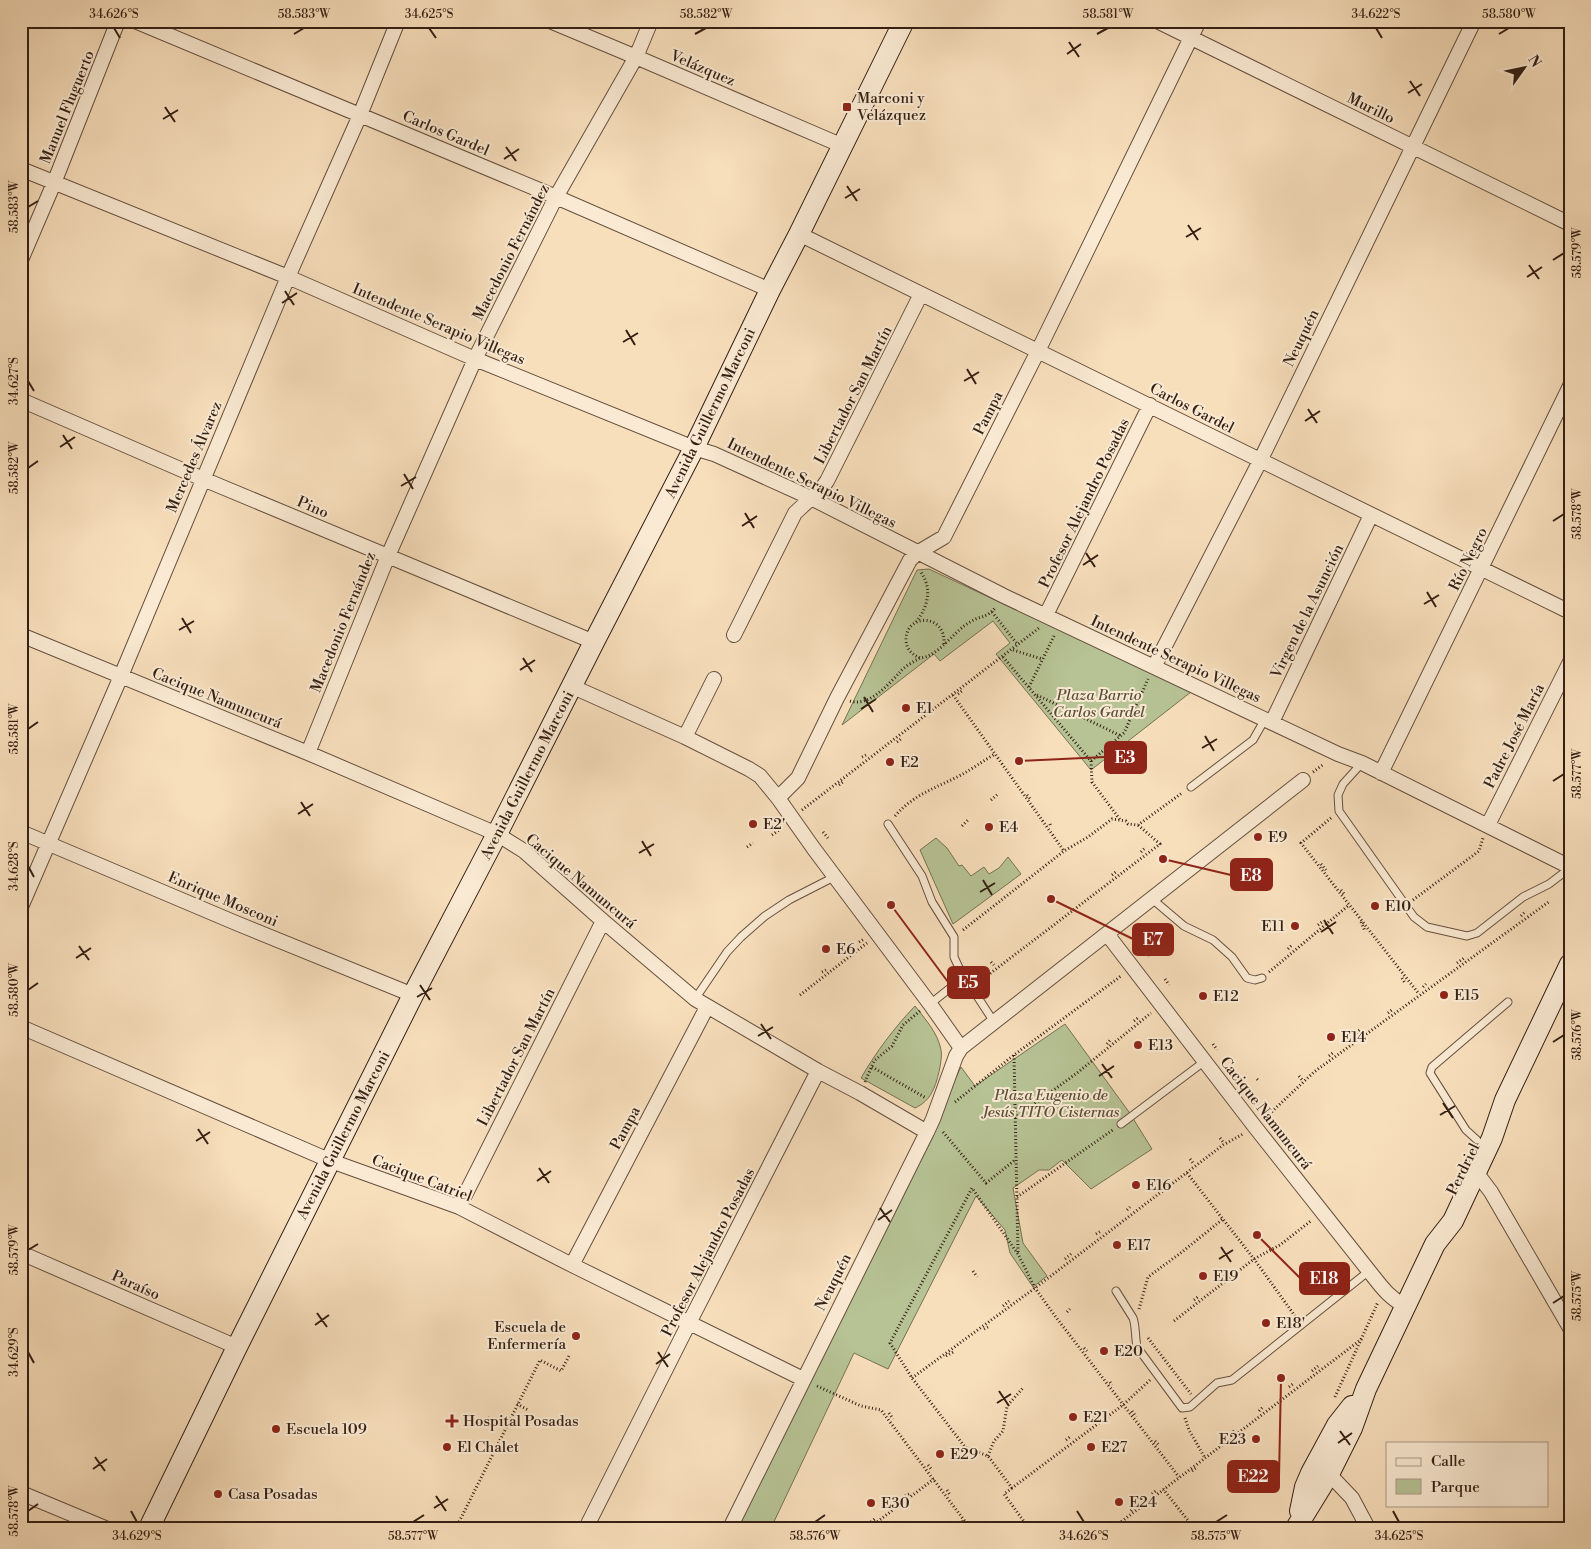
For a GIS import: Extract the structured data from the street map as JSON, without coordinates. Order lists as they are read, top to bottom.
{
  "streets": {
    "main road": ["Avenida Guillermo Marconi", "Perdriel"],
    "street": [
      "Velázquez",
      "Manuel Fluguerto",
      "Murillo",
      "Carlos Gardel",
      "Macedonio Fernández",
      "Intendente Serapio Villegas",
      "Neuquén",
      "Libertador San Martín",
      "Pampa",
      "Mercedes Álvarez",
      "Profesor Alejandro Posadas",
      "Pino",
      "Río Negro",
      "Virgen de la Asunción",
      "Cacique Namuncurá",
      "Padre José María",
      "Enrique Mosconi",
      "Cacique Catriel",
      "Paraíso"
    ]
  },
  "crossings": [
    ["Velázquez", "Macedonio Fernández"],
    ["Velázquez", "Avenida Guillermo Marconi"],
    ["Manuel Fluguerto", "Intendente Serapio Villegas"],
    ["Murillo", "Neuquén"],
    ["Murillo", "Pampa"],
    ["Carlos Gardel", "Macedonio Fernández"],
    ["Carlos Gardel", "Neuquén"],
    ["Carlos Gardel", "Libertador San Martín"],
    ["Carlos Gardel", "Avenida Guillermo Marconi"],
    ["Carlos Gardel", "Pampa"],
    ["Carlos Gardel", "Mercedes Álvarez"],
    ["Carlos Gardel", "Profesor Alejandro Posadas"],
    ["Carlos Gardel", "Río Negro"],
    ["Carlos Gardel", "Virgen de la Asunción"],
    ["Macedonio Fernández", "Intendente Serapio Villegas"],
    ["Macedonio Fernández", "Pino"],
    ["Macedonio Fernández", "Cacique Namuncurá"],
    ["Intendente Serapio Villegas", "Neuquén"],
    ["Intendente Serapio Villegas", "Libertador San Martín"],
    ["Intendente Serapio Villegas", "Avenida Guillermo Marconi"],
    ["Intendente Serapio Villegas", "Pampa"],
    ["Intendente Serapio Villegas", "Mercedes Álvarez"],
    ["Intendente Serapio Villegas", "Profesor Alejandro Posadas"],
    ["Intendente Serapio Villegas", "Río Negro"],
    ["Intendente Serapio Villegas", "Virgen de la Asunción"],
    ["Intendente Serapio Villegas", "Padre José María"],
    ["Neuquén", "Cacique Namuncurá"],
    ["Neuquén", "Cacique Catriel"],
    ["Libertador San Martín", "Cacique Namuncurá"],
    ["Libertador San Martín", "Cacique Catriel"],
    ["Avenida Guillermo Marconi", "Pino"],
    ["Avenida Guillermo Marconi", "Cacique Namuncurá"],
    ["Avenida Guillermo Marconi", "Enrique Mosconi"],
    ["Avenida Guillermo Marconi", "Cacique Catriel"],
    ["Avenida Guillermo Marconi", "Paraíso"],
    ["Pampa", "Cacique Namuncurá"],
    ["Pampa", "Cacique Catriel"],
    ["Mercedes Álvarez", "Pino"],
    ["Mercedes Álvarez", "Cacique Namuncurá"],
    ["Mercedes Álvarez", "Enrique Mosconi"],
    ["Profesor Alejandro Posadas", "Cacique Namuncurá"],
    ["Profesor Alejandro Posadas", "Cacique Catriel"]
  ],
  "parks": ["Plaza Barrio Carlos Gardel", "Plaza Eugenio de Jesús TITO Cisternas"],
  "places": {
    "transit": ["Marconi y Velázquez"],
    "other": [
      "E1",
      "E3",
      "E2",
      "E2'",
      "E4",
      "E9",
      "E8",
      "E7",
      "E5",
      "E10",
      "E11",
      "E6",
      "E15",
      "E12",
      "E14",
      "E13",
      "E16",
      "E18",
      "E17",
      "E19",
      "E18'",
      "Escuela de Enfermería",
      "E20",
      "E22",
      "E21",
      "Escuela 109",
      "E23",
      "El Chalet",
      "E27",
      "E29",
      "Casa Posadas",
      "E24",
      "E30"
    ],
    "health": ["Hospital Posadas"]
  },
  "legend": ["Calle", "Parque"],
  "north": "top right",
  "coordinates": [
    "34.626°S",
    "58.583°W",
    "34.625°S",
    "58.582°W",
    "58.581°W",
    "34.622°S",
    "58.580°W",
    "58.579°W",
    "34.627°S",
    "58.578°W",
    "58.577°W",
    "34.628°S",
    "58.576°W",
    "58.575°W",
    "34.629°S"
  ]
}
